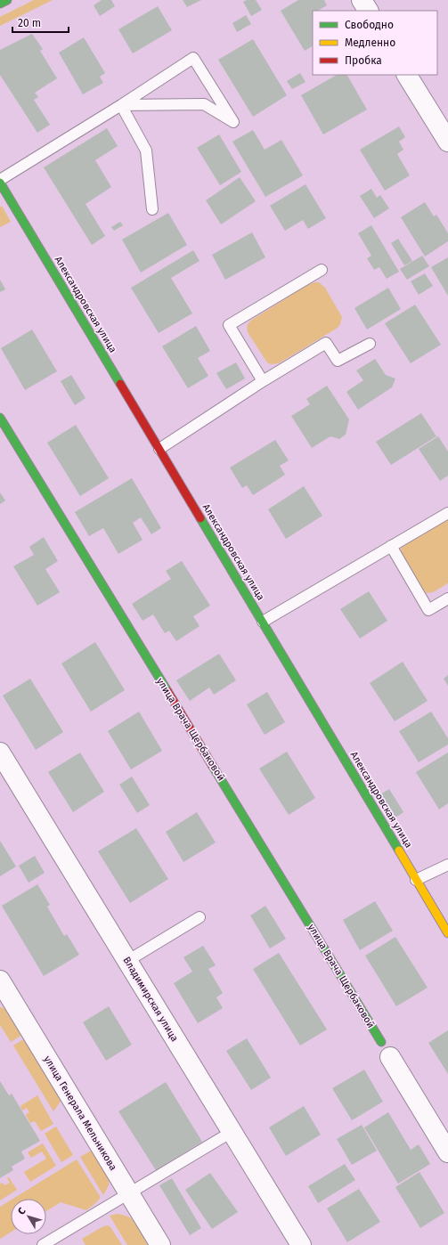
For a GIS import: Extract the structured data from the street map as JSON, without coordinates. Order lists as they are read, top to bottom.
{
  "streets": {
    "street": [
      "Александровская улица",
      "улица Врача Щербаковой",
      "Владимирская улица",
      "улица Генерала Мельникова"
    ]
  },
  "legend": ["Свободно", "Медленно", "Пробка"],
  "scale_bar": "20 m",
  "north": "top left"
}
